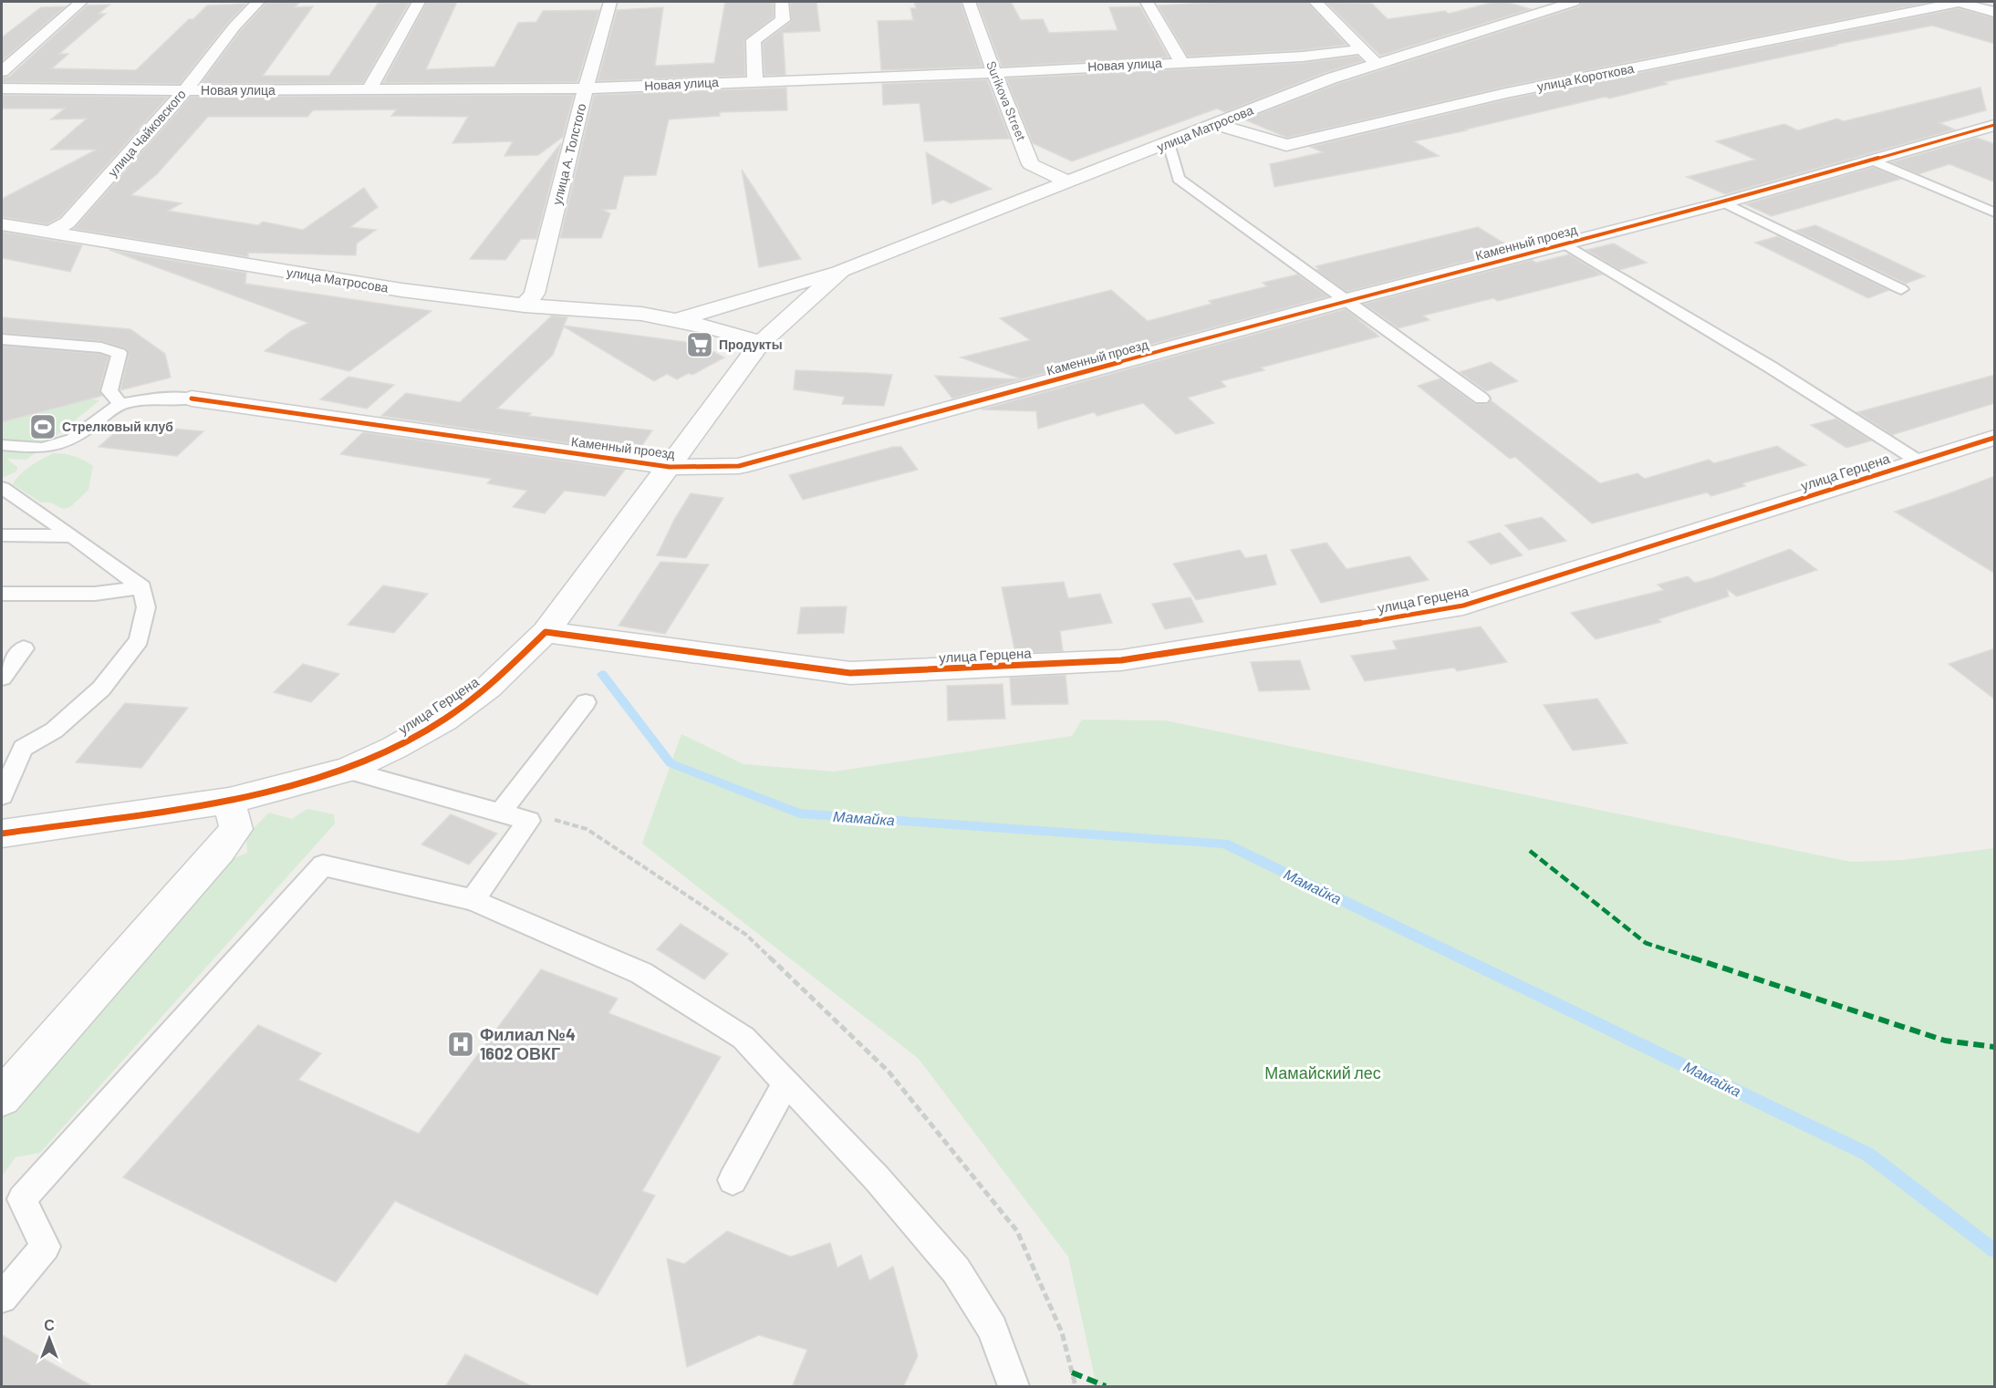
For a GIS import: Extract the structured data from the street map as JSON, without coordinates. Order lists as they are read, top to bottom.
{
  "streets": {
    "street": [
      "Новая улица",
      "улица Короткова",
      "Surikova Street",
      "улица Матросова",
      "улица Чайковского",
      "улица А. Толстого",
      "Каменный проезд",
      "улица Герцена"
    ]
  },
  "crossings": [
    ["Новая улица", "Surikova Street"],
    ["Новая улица", "улица Чайковского"],
    ["Новая улица", "улица А. Толстого"],
    ["улица Короткова", "улица Матросова"],
    ["Surikova Street", "улица Матросова"],
    ["улица Матросова", "улица Чайковского"],
    ["улица Матросова", "улица А. Толстого"],
    ["улица Матросова", "Каменный проезд"],
    ["улица Матросова", "улица Герцена"]
  ],
  "water": ["Мамайка"],
  "parks": ["Мамайский лес"],
  "places": {
    "supermarket": ["Продукты"],
    "sports": ["Стрелковый клуб"],
    "hospital": ["Филиал №4 1602 ОВКГ"]
  },
  "north": "top"
}
